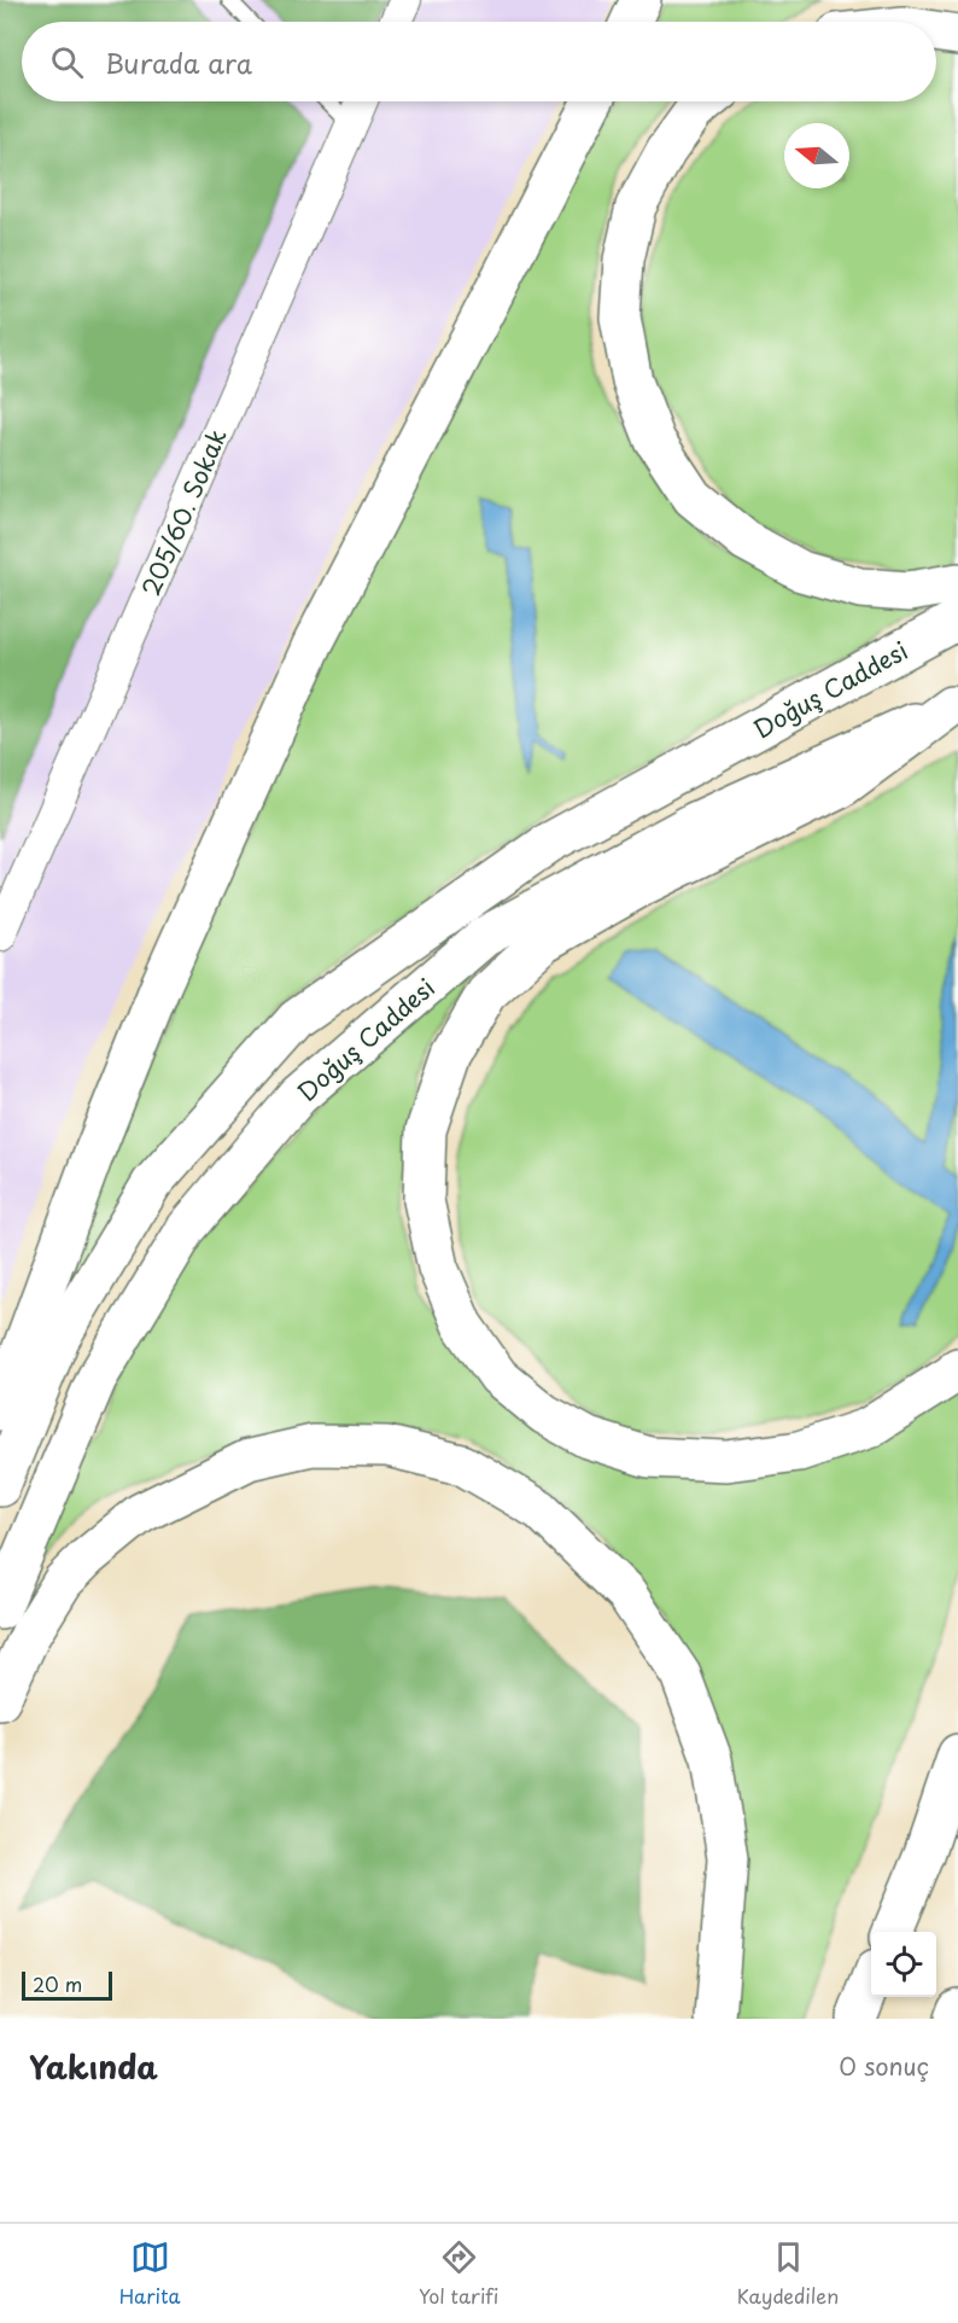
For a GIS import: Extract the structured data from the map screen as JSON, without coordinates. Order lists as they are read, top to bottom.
{
  "streets": {
    "main road": ["Doğuş Caddesi"],
    "street": ["205/60. Sokak"]
  },
  "scale_bar": "20 m",
  "north": "left",
  "page": {
    "search": "Burada ara",
    "scale": "20 m",
    "heading": ["Yakında", "0 sonuç"],
    "nav": ["Harita", "Yol tarifi", "Kaydedilen"]
  }
}
